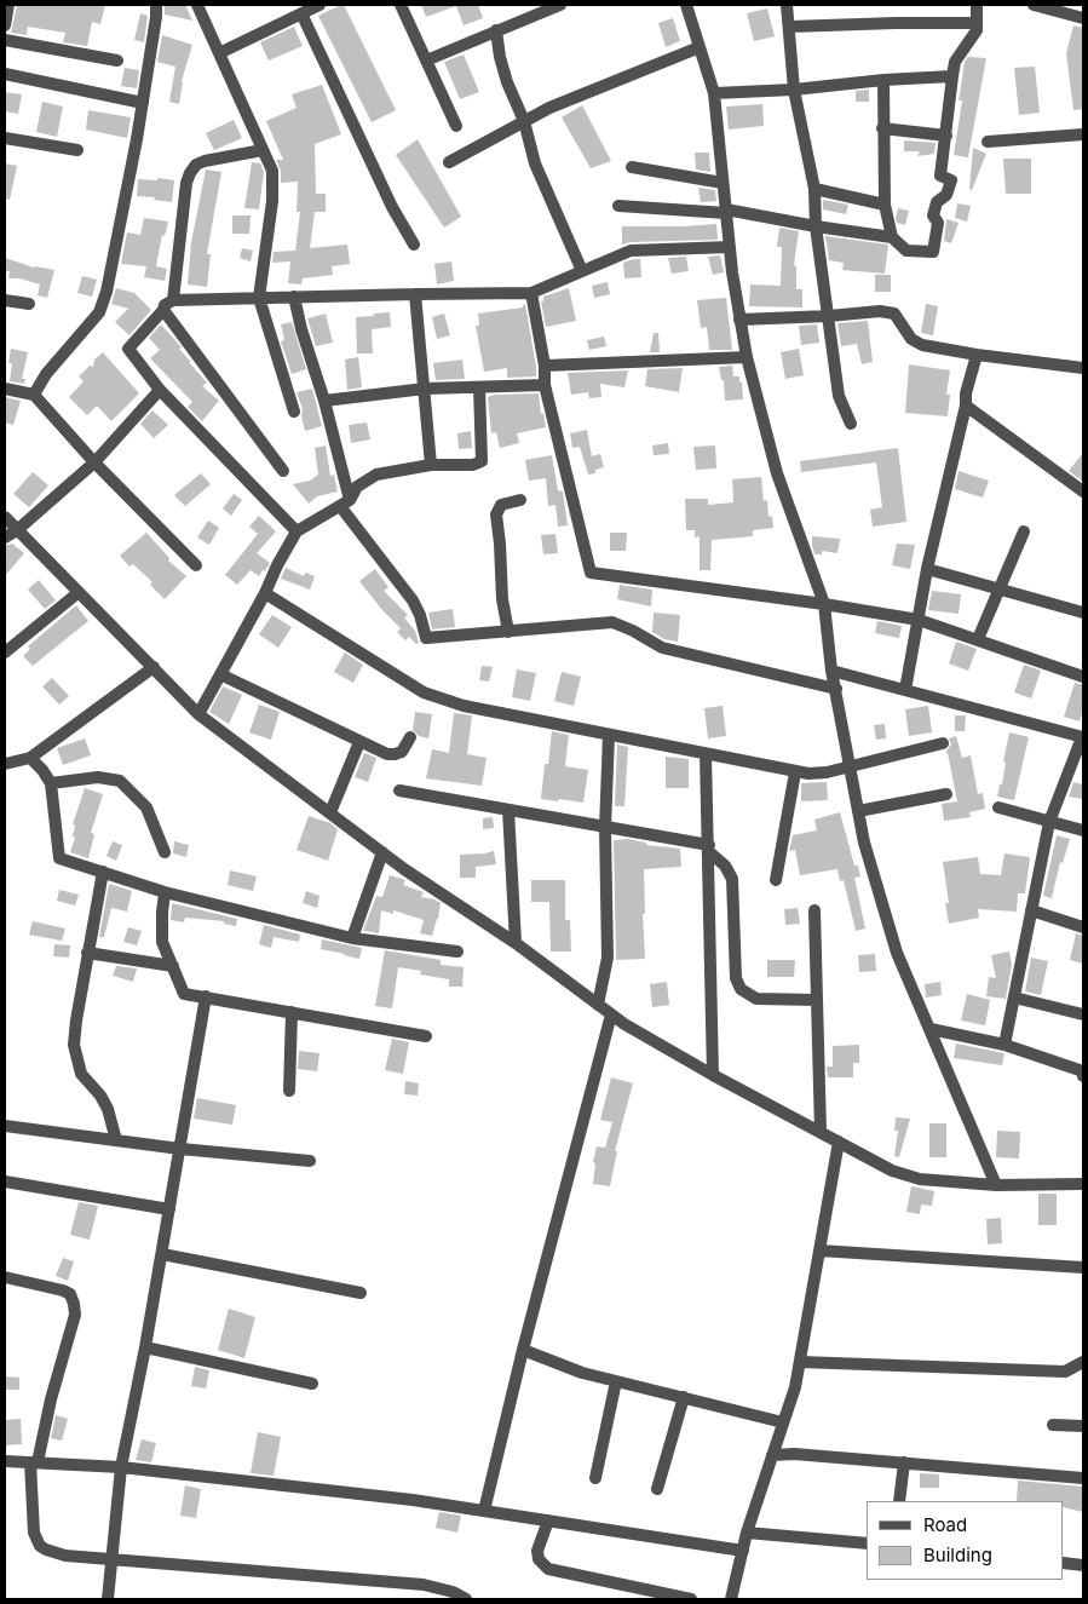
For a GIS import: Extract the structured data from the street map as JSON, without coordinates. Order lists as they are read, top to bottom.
{
  "legend": ["Road", "Building"]
}
